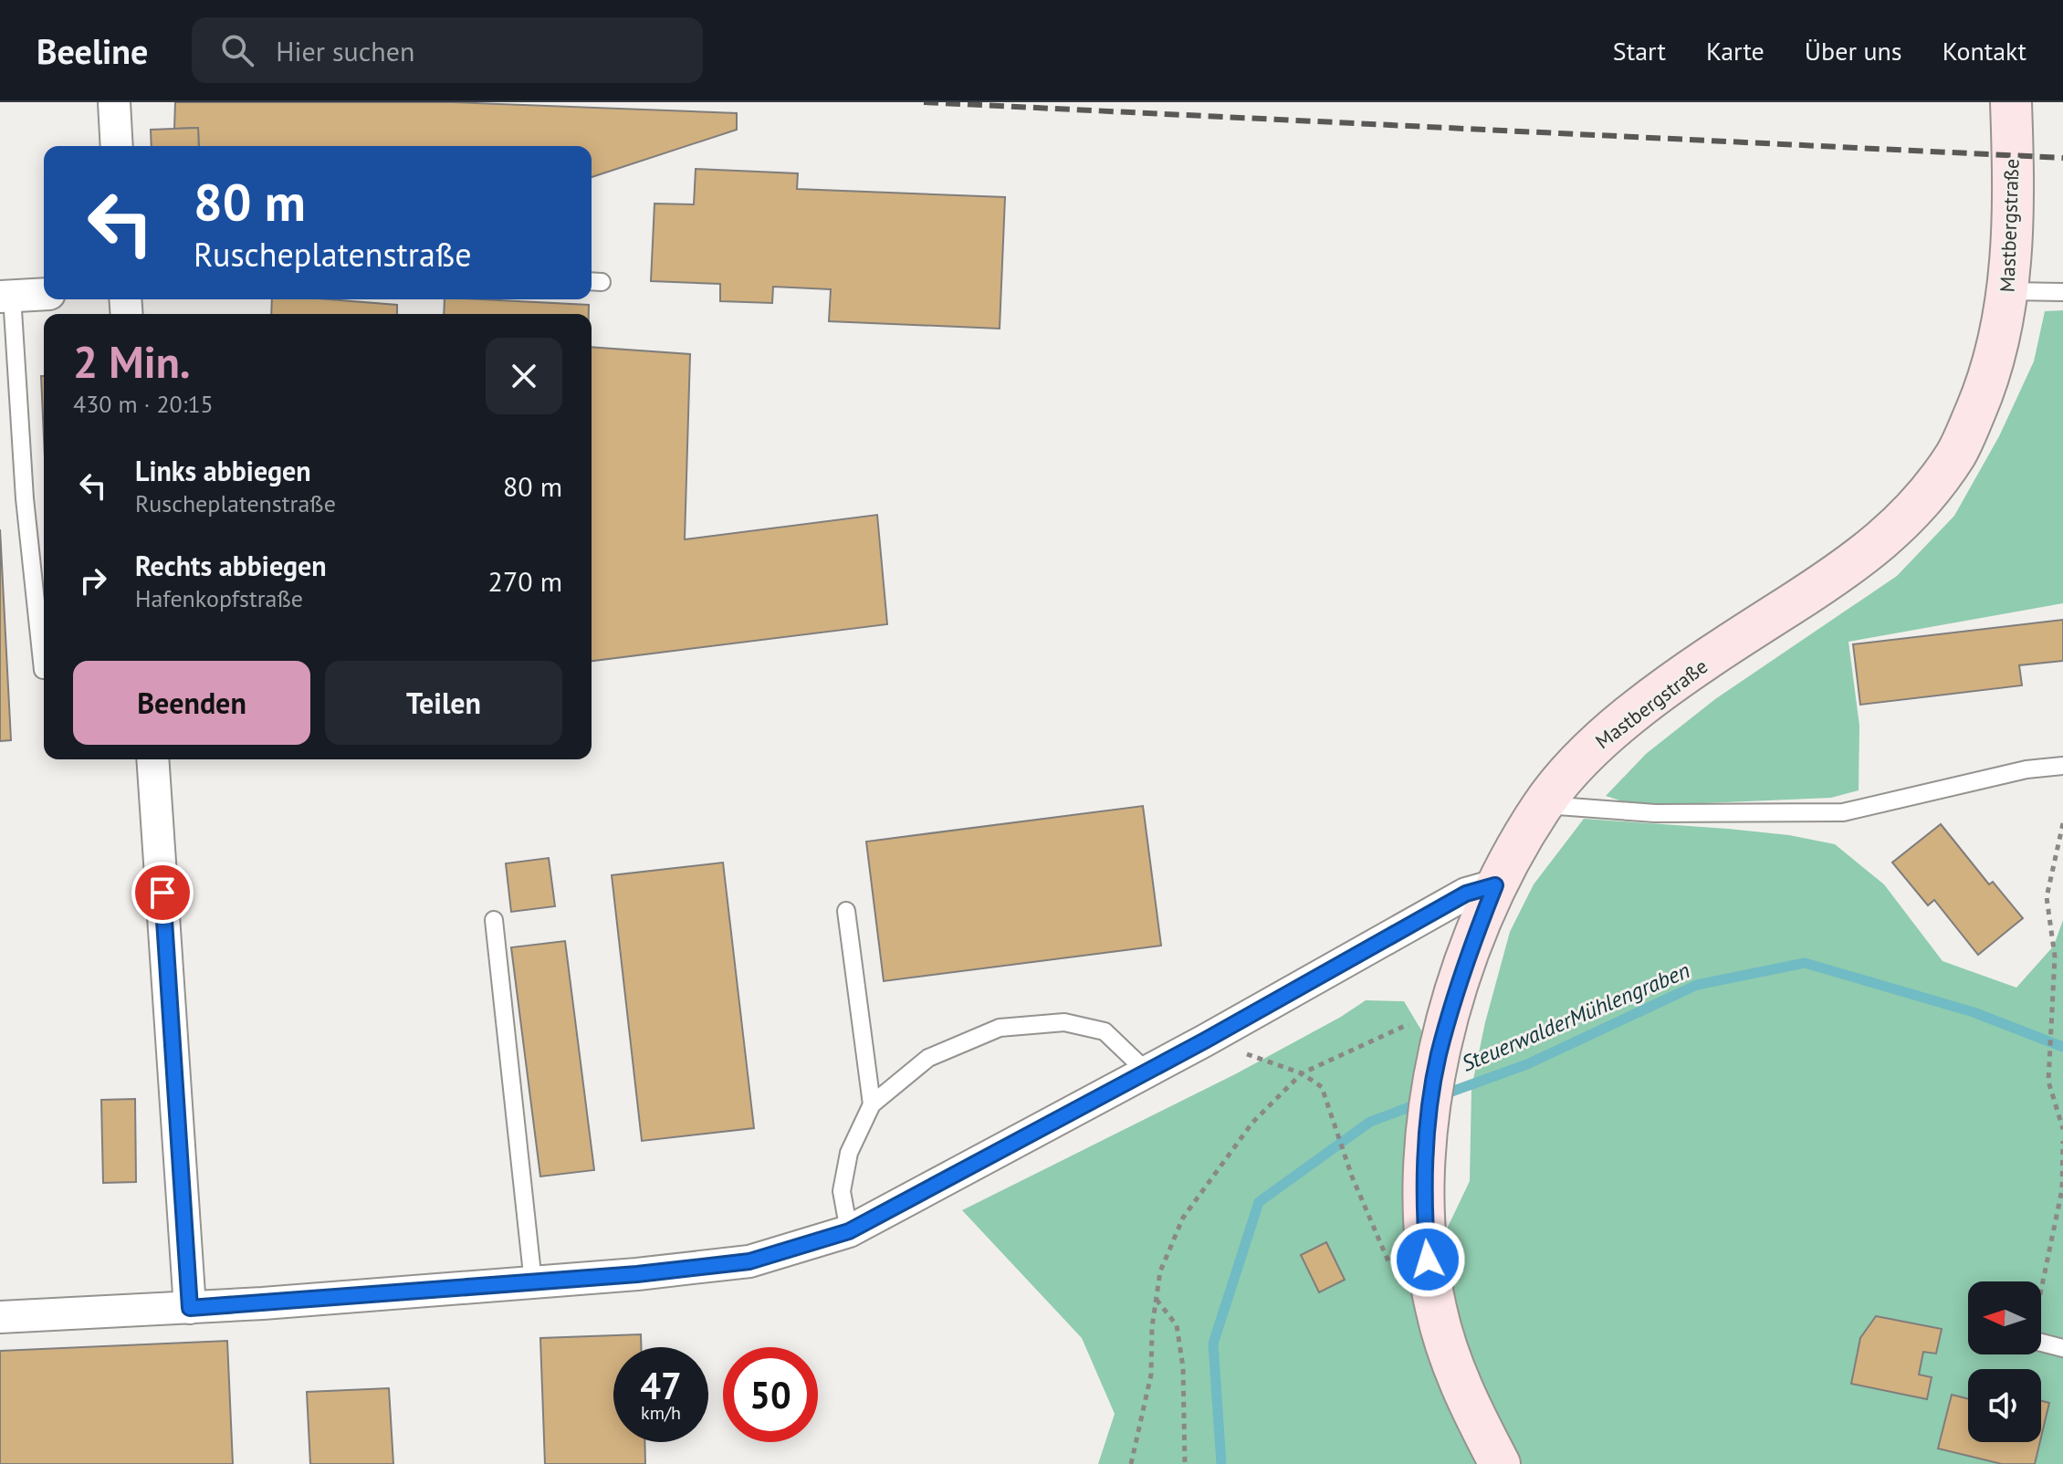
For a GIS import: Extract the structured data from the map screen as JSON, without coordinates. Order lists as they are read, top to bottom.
{
  "streets": {
    "main road": ["Mastbergstraße"]
  },
  "water": ["SteuerwalderMühlengraben"],
  "north": "left",
  "page": {
    "header": "Beeline",
    "search": "Hier suchen",
    "nav": [
      "Start",
      "Karte",
      "Über uns",
      "Kontakt"
    ],
    "turn": ["80 m", "Ruscheplatenstraße"],
    "heading": ["2 Min.", "430 m · 20:15"],
    "list": [
      {
        "name": "Links abbiegen",
        "note": "Ruscheplatenstraße",
        "value": "80 m"
      },
      {
        "name": "Rechts abbiegen",
        "note": "Hafenkopfstraße",
        "value": "270 m"
      }
    ],
    "buttons": ["Beenden", "Teilen"],
    "speed": "47 km/h",
    "limit": "50"
  }
}
